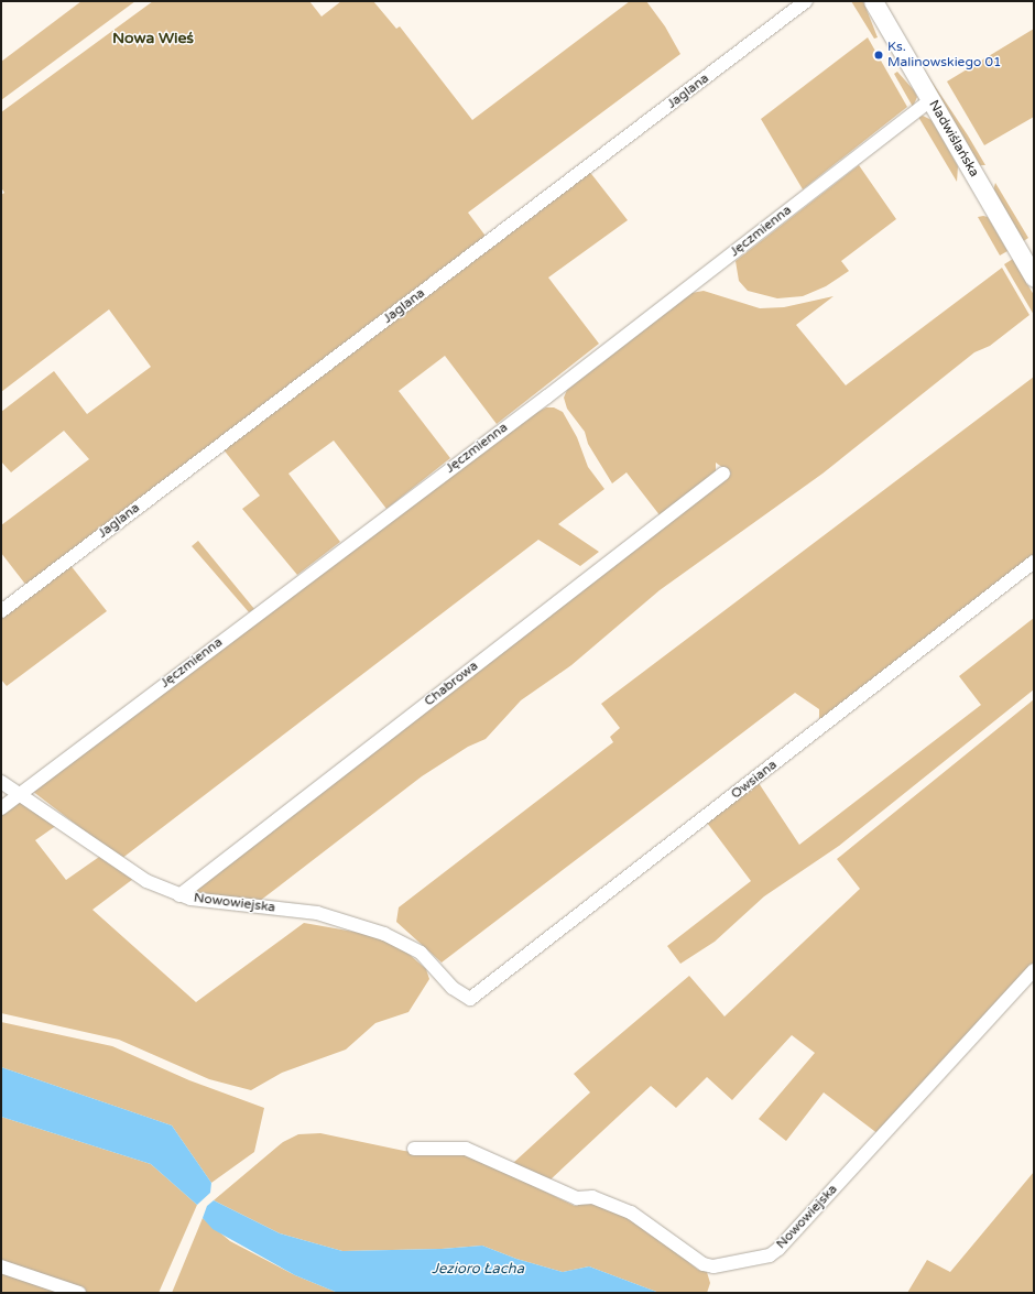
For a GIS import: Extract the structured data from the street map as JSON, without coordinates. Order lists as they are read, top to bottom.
{
  "streets": {
    "main road": ["Nadwiślańska"],
    "street": [
      "Jaglana",
      "Jęczmienna",
      "Chabrowa",
      "Owsiana",
      "Nowowiejska"
    ]
  },
  "crossings": [
    ["Nadwiślańska", "Jęczmienna"],
    ["Jęczmienna", "Nowowiejska"],
    ["Chabrowa", "Nowowiejska"],
    ["Owsiana", "Nowowiejska"]
  ],
  "districts": ["Nowa Wieś"],
  "water": ["Jezioro Łacha"],
  "places": ["Ks. Malinowskiego 01"]
}
